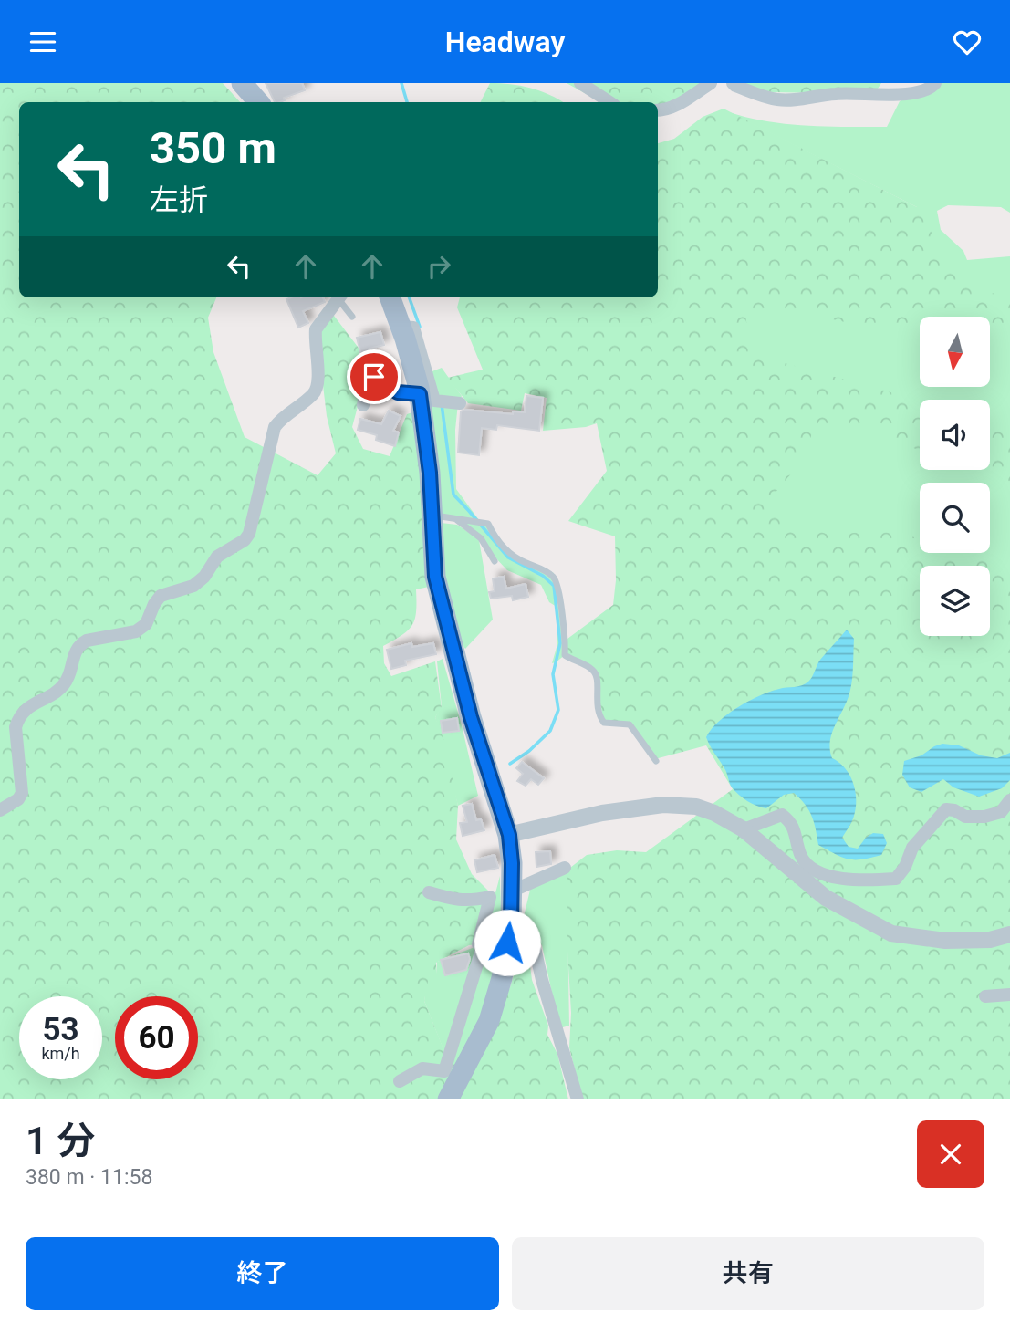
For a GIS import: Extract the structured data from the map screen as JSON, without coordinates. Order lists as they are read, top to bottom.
{
  "north": "bottom",
  "page": {
    "header": "Headway",
    "turn": ["350 m", "左折"],
    "speed": "53 km/h",
    "limit": "60",
    "heading": ["1 分", "380 m · 11:58"],
    "buttons": ["終了", "共有"]
  }
}
